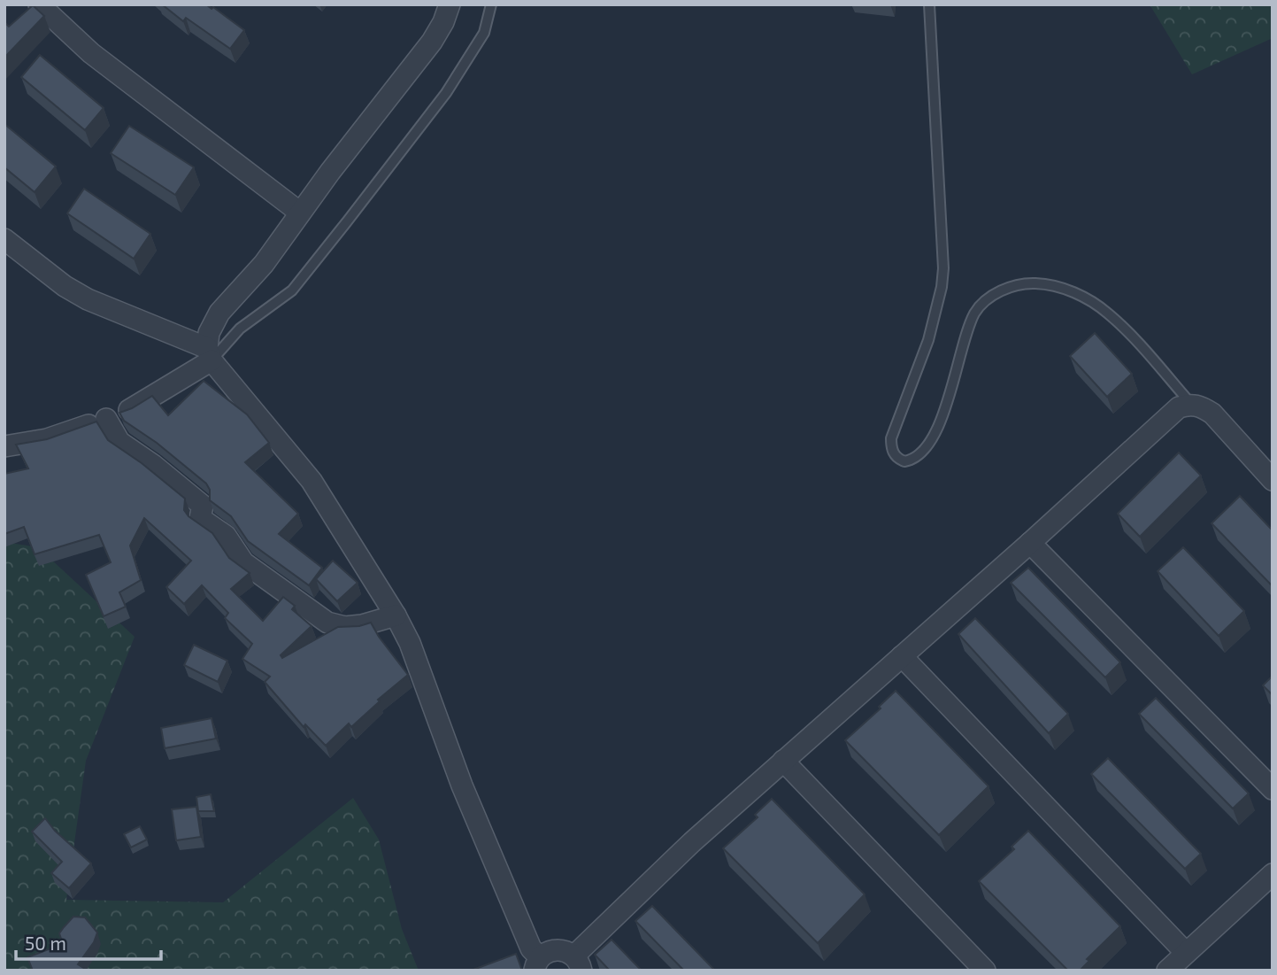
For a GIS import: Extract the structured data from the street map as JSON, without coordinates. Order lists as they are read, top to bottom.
{
  "scale_bar": "50 m"
}
